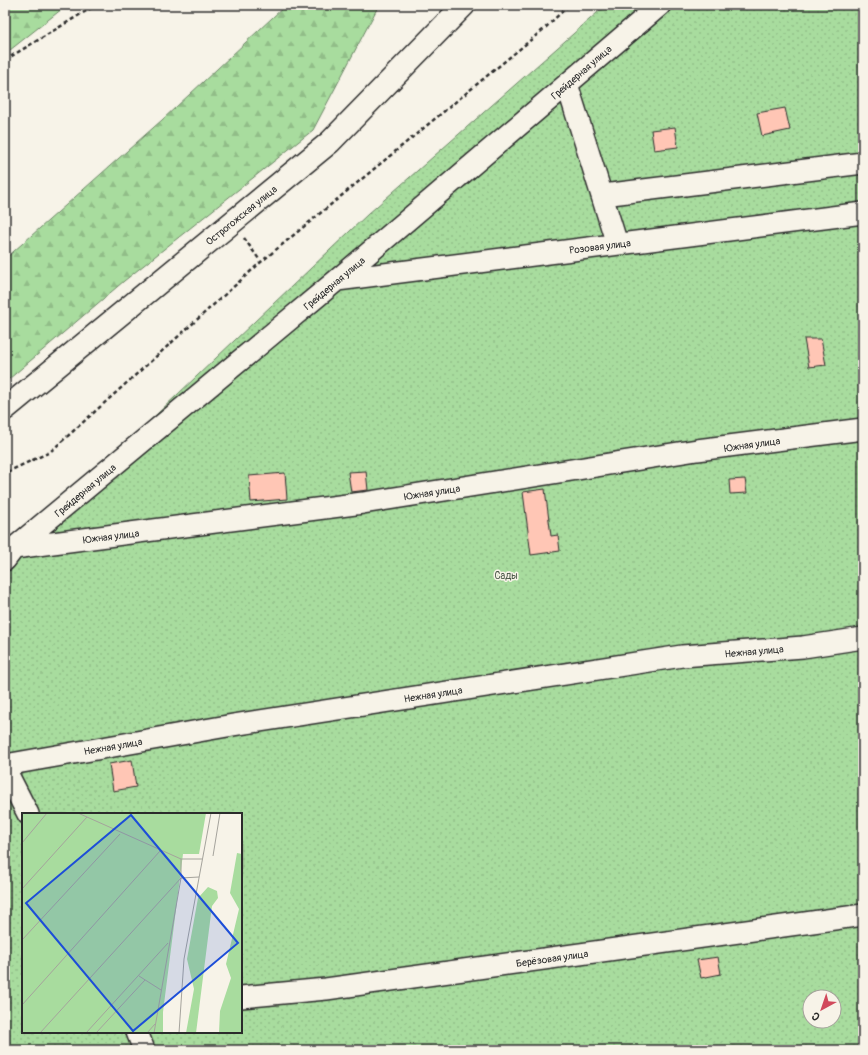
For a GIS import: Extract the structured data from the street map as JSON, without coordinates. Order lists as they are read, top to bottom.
{
  "streets": {
    "street": [
      "Грейдерная улица",
      "Острогожская улица",
      "Розовая улица",
      "Южная улица",
      "Нежная улица",
      "Берёзовая улица"
    ]
  },
  "crossings": [
    ["Грейдерная улица", "Розовая улица"],
    ["Грейдерная улица", "Южная улица"]
  ],
  "parks": ["Сады"],
  "north": "bottom left"
}
